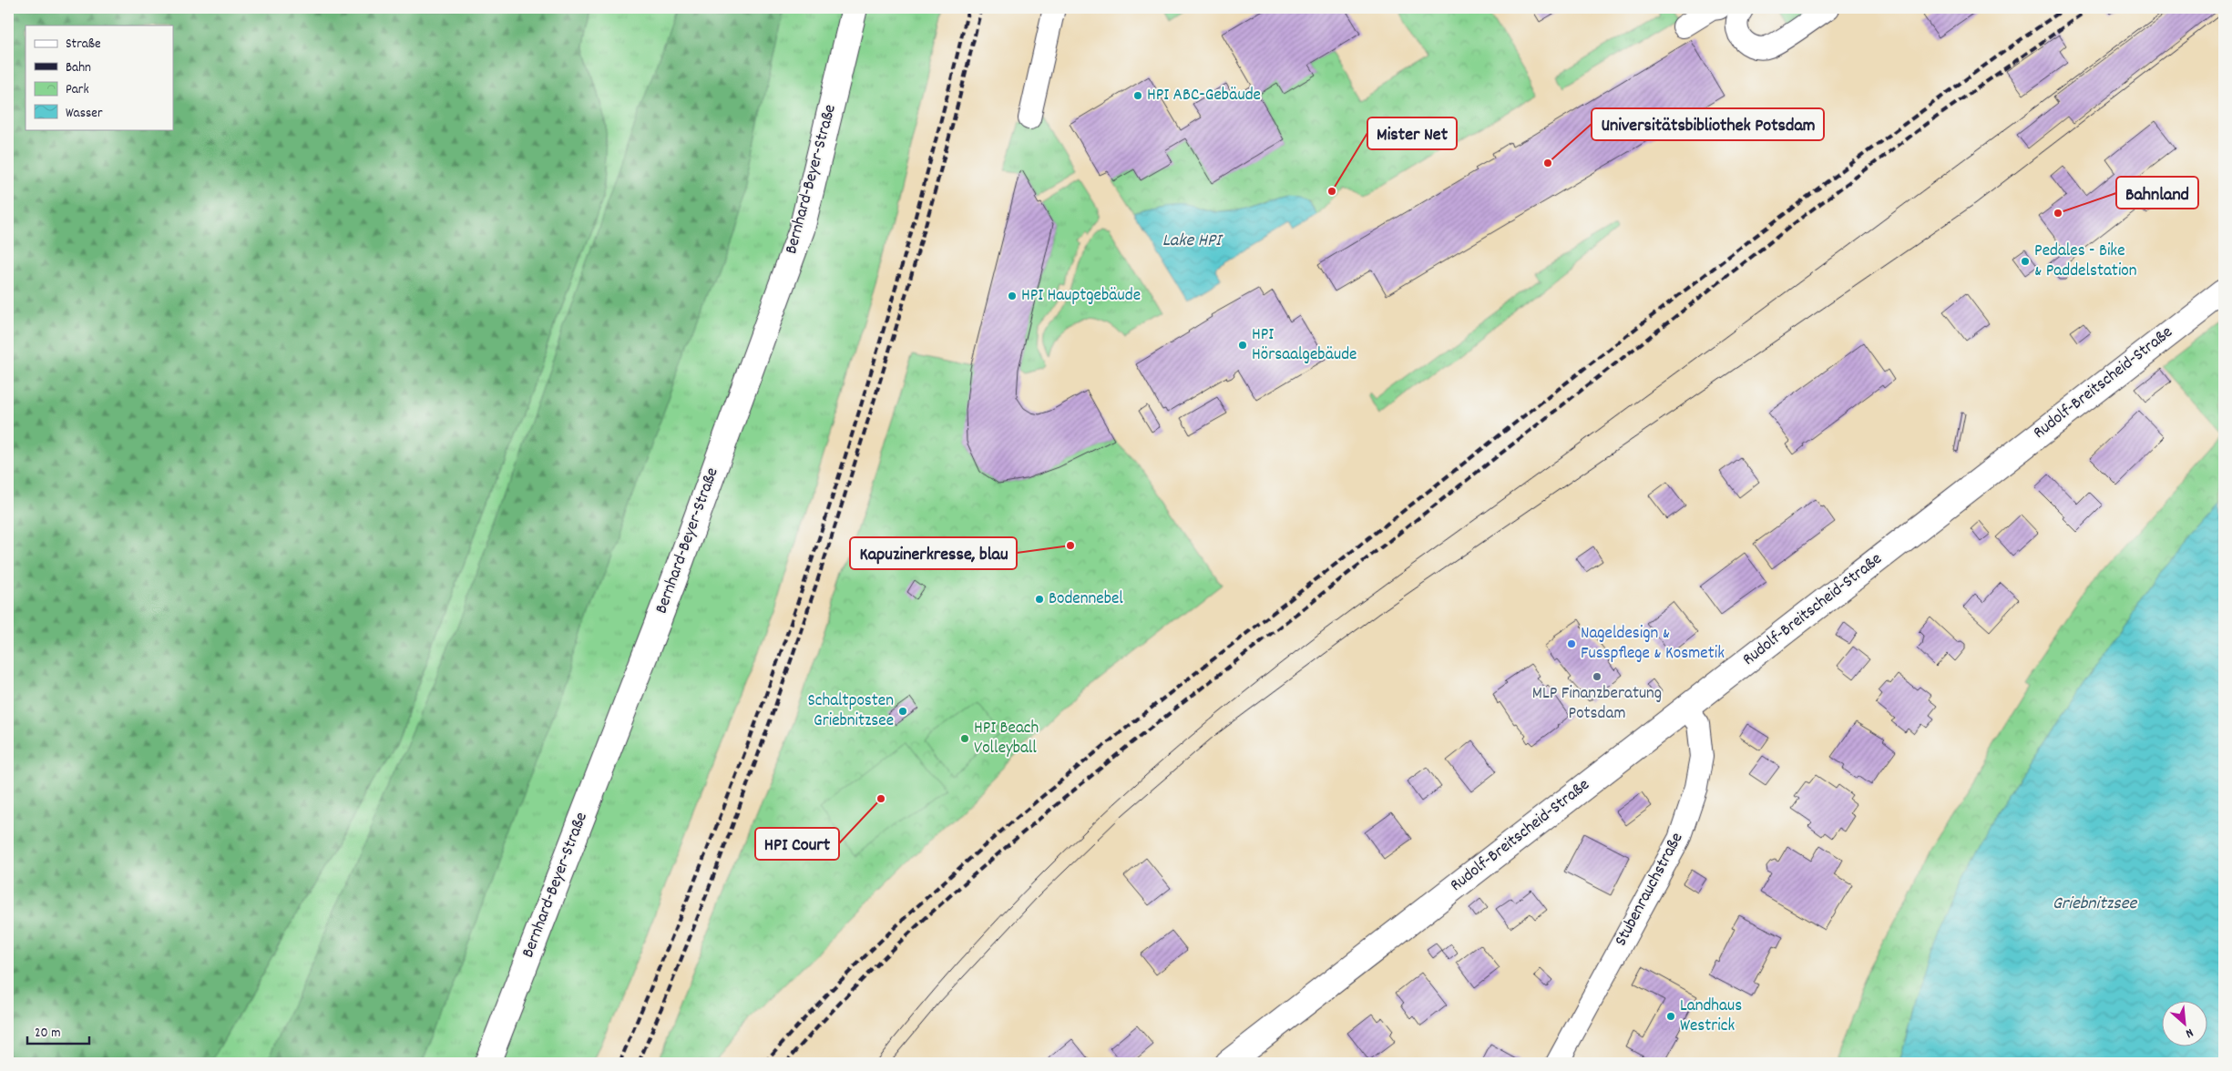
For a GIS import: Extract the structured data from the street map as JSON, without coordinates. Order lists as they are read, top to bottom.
{
  "streets": {
    "street": ["Bernhard-Beyer-Straße", "Rudolf-Breitscheid-Straße", "Stubenrauchstraße"]
  },
  "crossings": [
    ["Rudolf-Breitscheid-Straße", "Stubenrauchstraße"]
  ],
  "water": ["Lake HPI", "Griebnitzsee"],
  "places": [
    "HPI ABC-Gebäude",
    "Universitätsbibliothek Potsdam",
    "Mister Net",
    "Bahnland",
    "Pedales - Bike & Paddelstation",
    "HPI Hauptgebäude",
    "HPI Hörsaalgebäude",
    "Kapuzinerkresse, blau",
    "Bodennebel",
    "Nageldesign & Fusspflege & Kosmetik",
    "MLP Finanzberatung Potsdam",
    "Schaltposten Griebnitzsee",
    "HPI Beach Volleyball",
    "HPI Court",
    "Landhaus Westrick"
  ],
  "legend": [
    "Straße",
    "Bahn",
    "Park",
    "Wasser"
  ],
  "scale_bar": "20 m",
  "north": "bottom right"
}
